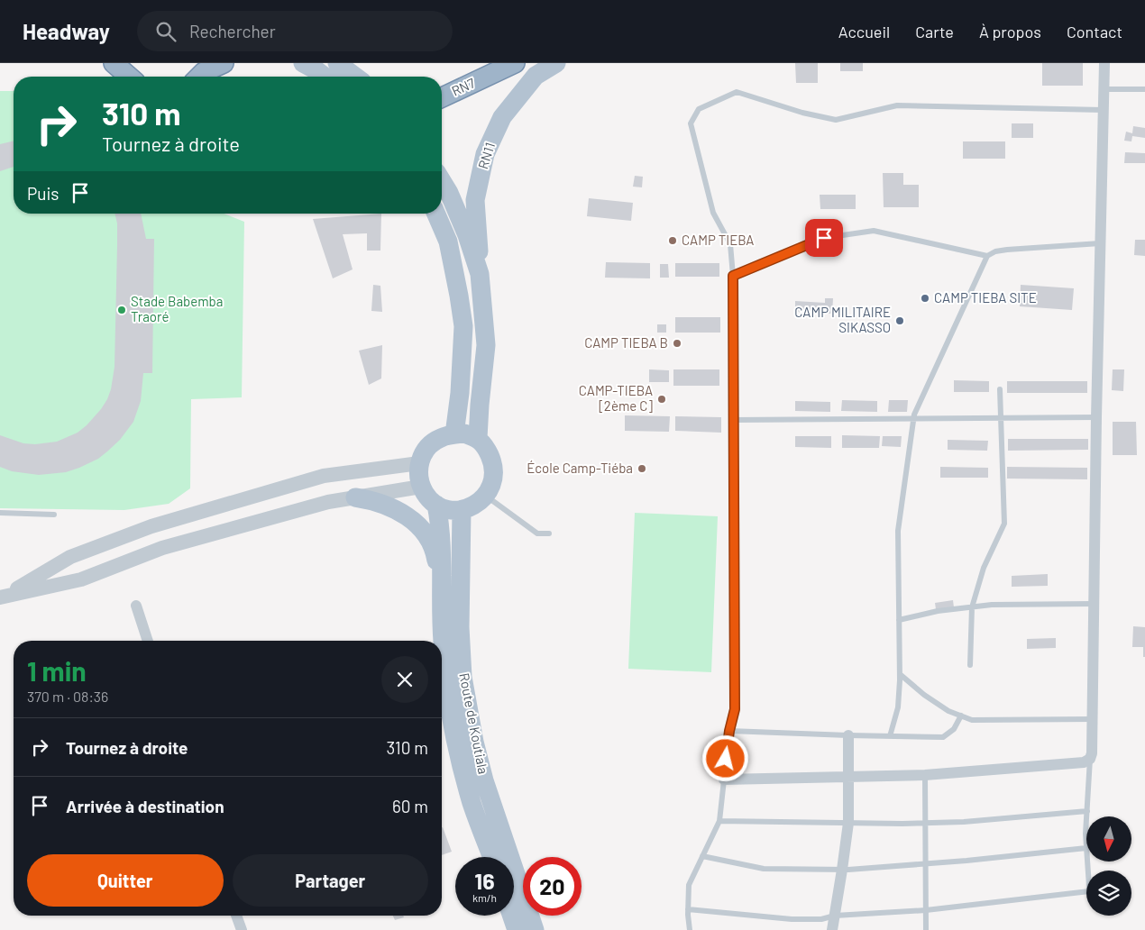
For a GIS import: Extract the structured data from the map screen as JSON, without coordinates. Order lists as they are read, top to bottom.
{
  "streets": {
    "highway": ["RN7"],
    "main road": ["RN11", "Route de Koutiala"]
  },
  "crossings": [
    ["RN11", "Route de Koutiala"]
  ],
  "places": [
    "CAMP TIEBA",
    "CAMP TIEBA SITE",
    "Stade Babemba Traoré",
    "CAMP MILITAIRE SIKASSO",
    "CAMP TIEBA B",
    "CAMP-TIEBA [2ème C]",
    "École Camp-Tiéba"
  ],
  "north": "bottom",
  "page": {
    "header": "Headway",
    "search": "Rechercher",
    "nav": [
      "Accueil",
      "Carte",
      "À propos",
      "Contact"
    ],
    "turn": ["310 m", "Tournez à droite"],
    "then": "Puis",
    "heading": ["1 min", "370 m · 08:36"],
    "list": [
      {
        "name": "Tournez à droite",
        "value": "310 m"
      },
      {
        "name": "Arrivée à destination",
        "value": "60 m"
      }
    ],
    "buttons": ["Quitter", "Partager"],
    "speed": "16 km/h",
    "limit": "20"
  }
}
